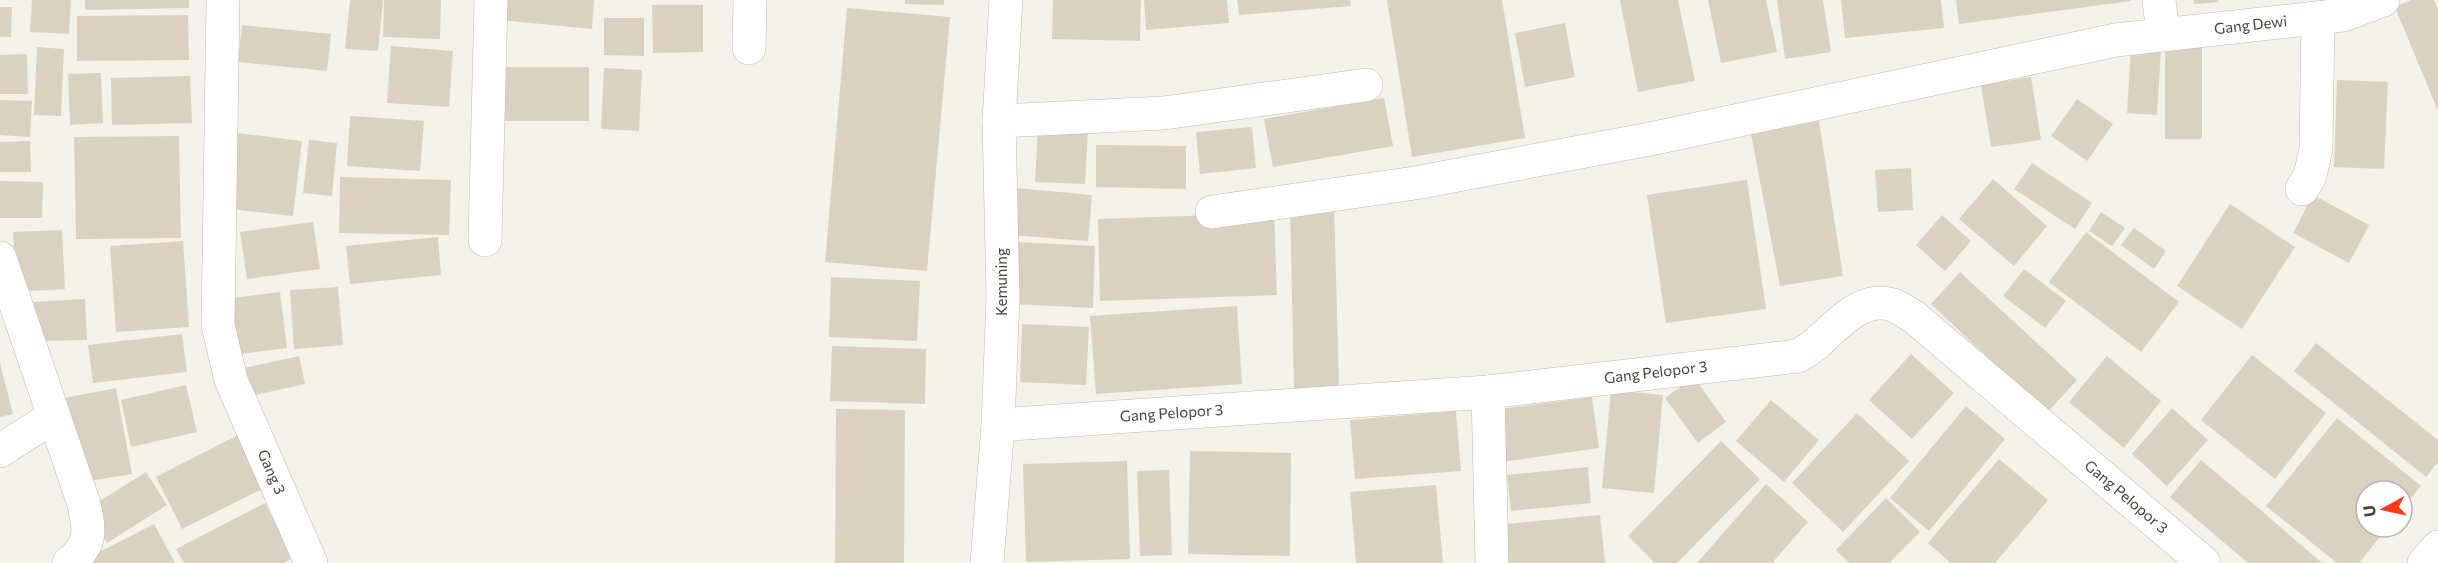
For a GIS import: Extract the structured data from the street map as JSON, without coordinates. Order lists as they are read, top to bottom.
{
  "streets": {
    "street": [
      "Gang Dewi",
      "Kemuning",
      "Gang Pelopor 3",
      "Gang 3"
    ]
  },
  "crossings": [
    ["Kemuning", "Gang Pelopor 3"]
  ],
  "north": "left"
}
